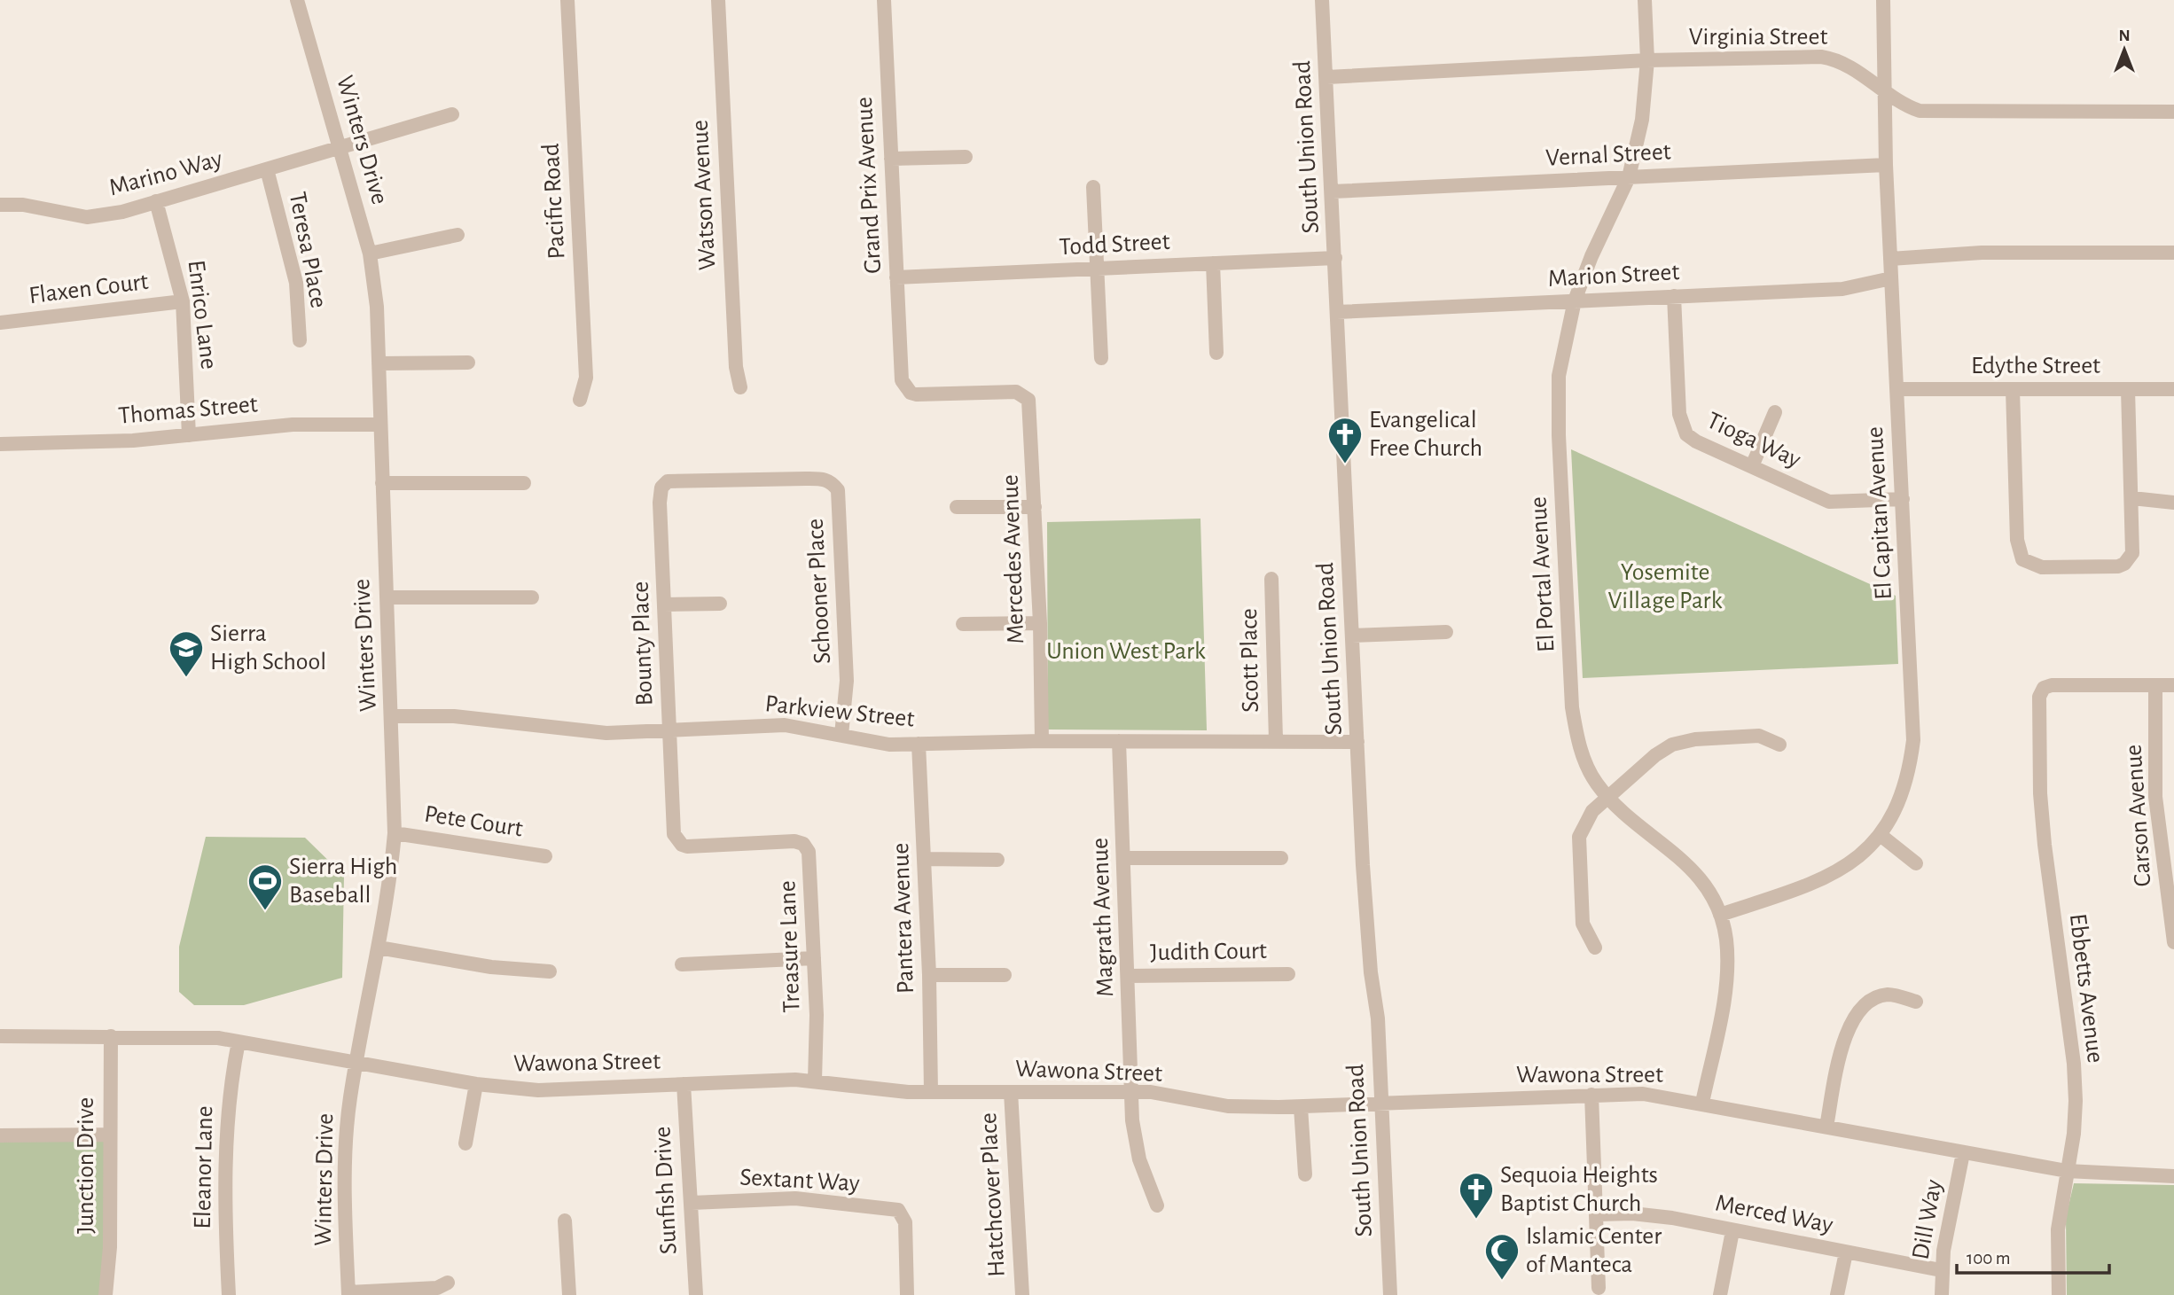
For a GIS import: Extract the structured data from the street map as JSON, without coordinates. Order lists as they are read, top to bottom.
{
  "streets": {
    "street": [
      "Virginia Street",
      "Winters Drive",
      "South Union Road",
      "Vernal Street",
      "Marino Way",
      "Grand Prix Avenue",
      "Watson Avenue",
      "Pacific Road",
      "Todd Street",
      "Teresa Place",
      "Marion Street",
      "Flaxen Court",
      "Enrico Lane",
      "Edythe Street",
      "Thomas Street",
      "Tioga Way",
      "El Capitan Avenue",
      "Mercedes Avenue",
      "El Portal Avenue",
      "Schooner Place",
      "Bounty Place",
      "Scott Place",
      "Parkview Street",
      "Carson Avenue",
      "Pete Court",
      "Magrath Avenue",
      "Pantera Avenue",
      "Treasure Lane",
      "Judith Court",
      "Ebbetts Avenue",
      "Wawona Street",
      "Junction Drive",
      "Eleanor Lane",
      "Sextant Way",
      "Sunfish Drive",
      "Hatchcover Place",
      "Merced Way",
      "Dill Way"
    ]
  },
  "crossings": [
    ["Virginia Street", "South Union Road"],
    ["Virginia Street", "El Capitan Avenue"],
    ["Virginia Street", "El Portal Avenue"],
    ["Winters Drive", "Marino Way"],
    ["Winters Drive", "Thomas Street"],
    ["Winters Drive", "Parkview Street"],
    ["Winters Drive", "Pete Court"],
    ["Winters Drive", "Wawona Street"],
    ["South Union Road", "Vernal Street"],
    ["South Union Road", "Todd Street"],
    ["South Union Road", "Marion Street"],
    ["South Union Road", "Parkview Street"],
    ["South Union Road", "Wawona Street"],
    ["Vernal Street", "El Capitan Avenue"],
    ["Vernal Street", "El Portal Avenue"],
    ["Marino Way", "Teresa Place"],
    ["Marino Way", "Enrico Lane"],
    ["Grand Prix Avenue", "Todd Street"],
    ["Grand Prix Avenue", "Mercedes Avenue"],
    ["Marion Street", "Tioga Way"],
    ["Marion Street", "El Capitan Avenue"],
    ["Marion Street", "El Portal Avenue"],
    ["Flaxen Court", "Enrico Lane"],
    ["Enrico Lane", "Thomas Street"],
    ["Edythe Street", "El Capitan Avenue"],
    ["Tioga Way", "El Capitan Avenue"],
    ["El Capitan Avenue", "El Portal Avenue"],
    ["Mercedes Avenue", "Parkview Street"],
    ["El Portal Avenue", "Wawona Street"],
    ["Schooner Place", "Bounty Place"],
    ["Schooner Place", "Parkview Street"],
    ["Bounty Place", "Parkview Street"],
    ["Bounty Place", "Treasure Lane"],
    ["Scott Place", "Parkview Street"],
    ["Parkview Street", "Magrath Avenue"],
    ["Parkview Street", "Pantera Avenue"],
    ["Carson Avenue", "Ebbetts Avenue"],
    ["Magrath Avenue", "Judith Court"],
    ["Magrath Avenue", "Wawona Street"],
    ["Pantera Avenue", "Wawona Street"],
    ["Treasure Lane", "Wawona Street"],
    ["Ebbetts Avenue", "Wawona Street"],
    ["Wawona Street", "Junction Drive"],
    ["Wawona Street", "Eleanor Lane"],
    ["Wawona Street", "Sunfish Drive"],
    ["Wawona Street", "Hatchcover Place"],
    ["Wawona Street", "Dill Way"],
    ["Sextant Way", "Sunfish Drive"],
    ["Merced Way", "Dill Way"]
  ],
  "parks": ["Yosemite Village Park", "Union West Park"],
  "places": {
    "church": ["Evangelical Free Church", "Sequoia Heights Baptist Church"],
    "school or university": ["Sierra High School"],
    "sports": ["Sierra High Baseball"],
    "mosque": ["Islamic Center of Manteca"]
  },
  "scale_bar": "100 m",
  "north": "top"
}
